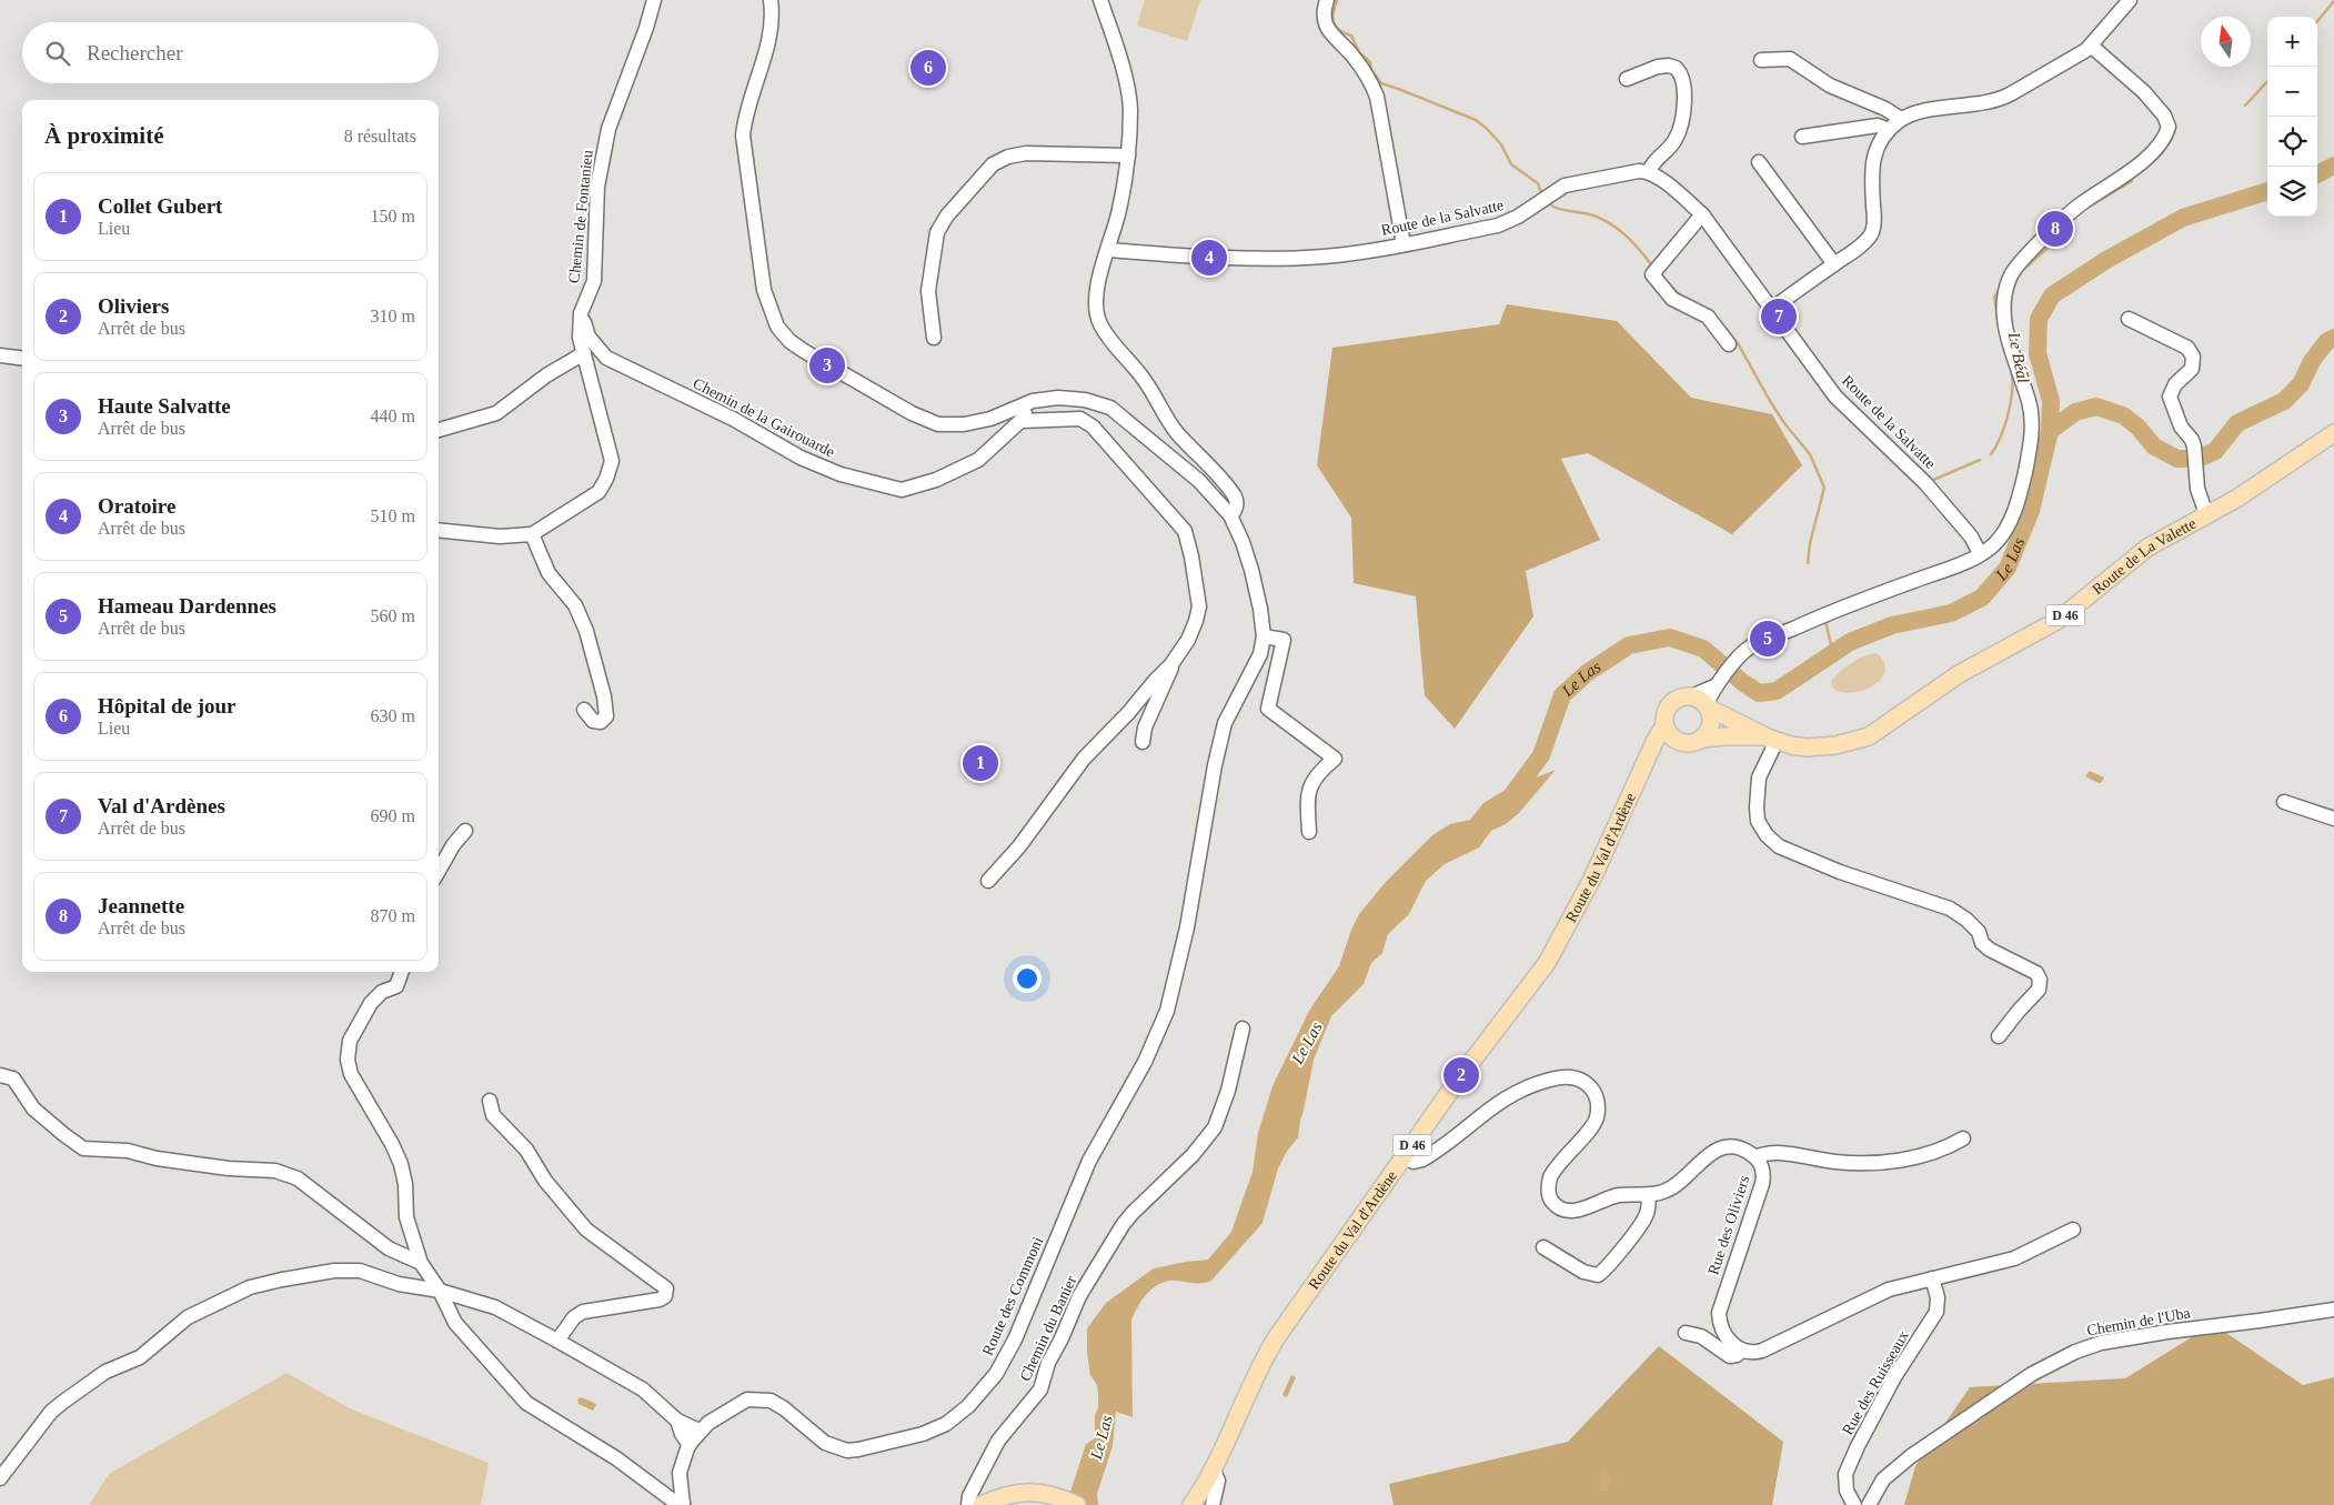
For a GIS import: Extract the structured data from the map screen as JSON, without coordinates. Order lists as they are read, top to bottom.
{
  "streets": {
    "main road": ["Route de La Valette", "D 46", "Route du Val d'Ardène"],
    "street": [
      "Chemin de Fontanieu",
      "Route de la Salvatte",
      "Chemin de la Gairouarde",
      "Rue des Oliviers",
      "Route des Commoni",
      "Chemin de l'Uba",
      "Chemin du Banier",
      "Rue des Ruisseaux"
    ]
  },
  "crossings": [
    ["Chemin de Fontanieu", "Chemin de la Gairouarde"],
    ["Route de La Valette", "Route du Val d'Ardène"],
    ["Route du Val d'Ardène", "Rue des Oliviers"]
  ],
  "water": ["Le Béal", "Le Las"],
  "north": "top",
  "page": {
    "map_buttons": ["+", "−"],
    "search": "Rechercher",
    "pins": [
      "6",
      "8",
      "4",
      "7",
      "3",
      "5",
      "1",
      "2"
    ],
    "heading": ["À proximité", "8 résultats"],
    "list": [
      {
        "mark": "1",
        "name": "Collet Gubert",
        "note": "Lieu",
        "value": "150 m"
      },
      {
        "mark": "2",
        "name": "Oliviers",
        "note": "Arrêt de bus",
        "value": "310 m"
      },
      {
        "mark": "3",
        "name": "Haute Salvatte",
        "note": "Arrêt de bus",
        "value": "440 m"
      },
      {
        "mark": "4",
        "name": "Oratoire",
        "note": "Arrêt de bus",
        "value": "510 m"
      },
      {
        "mark": "5",
        "name": "Hameau Dardennes",
        "note": "Arrêt de bus",
        "value": "560 m"
      },
      {
        "mark": "6",
        "name": "Hôpital de jour",
        "note": "Lieu",
        "value": "630 m"
      },
      {
        "mark": "7",
        "name": "Val d'Ardènes",
        "note": "Arrêt de bus",
        "value": "690 m"
      },
      {
        "mark": "8",
        "name": "Jeannette",
        "note": "Arrêt de bus",
        "value": "870 m"
      }
    ]
  }
}
